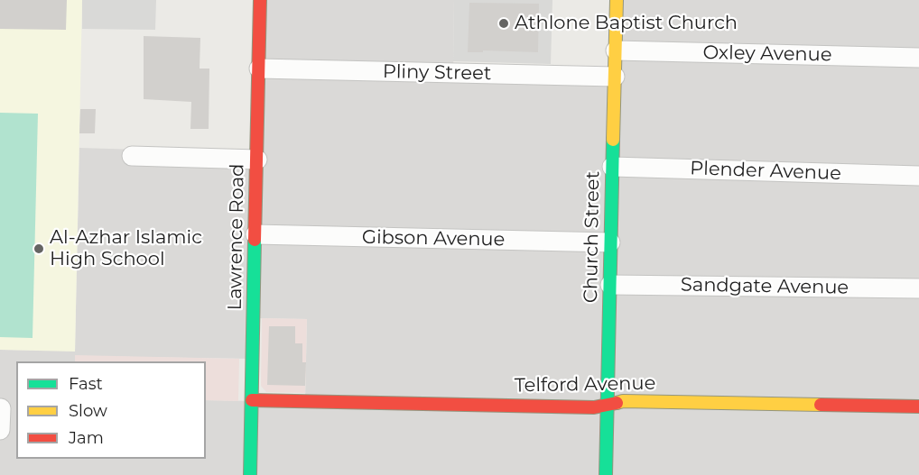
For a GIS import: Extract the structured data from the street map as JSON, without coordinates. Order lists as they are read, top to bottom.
{
  "streets": {
    "street": [
      "Oxley Avenue",
      "Pliny Street",
      "Plender Avenue",
      "Lawrence Road",
      "Church Street",
      "Gibson Avenue",
      "Sandgate Avenue",
      "Telford Avenue"
    ]
  },
  "crossings": [
    ["Oxley Avenue", "Church Street"],
    ["Pliny Street", "Lawrence Road"],
    ["Pliny Street", "Church Street"],
    ["Plender Avenue", "Church Street"],
    ["Lawrence Road", "Gibson Avenue"],
    ["Lawrence Road", "Telford Avenue"],
    ["Church Street", "Gibson Avenue"],
    ["Church Street", "Sandgate Avenue"],
    ["Church Street", "Telford Avenue"]
  ],
  "places": ["Athlone Baptist Church", "Al-Azhar Islamic High School"],
  "legend": ["Fast", "Slow", "Jam"]
}
